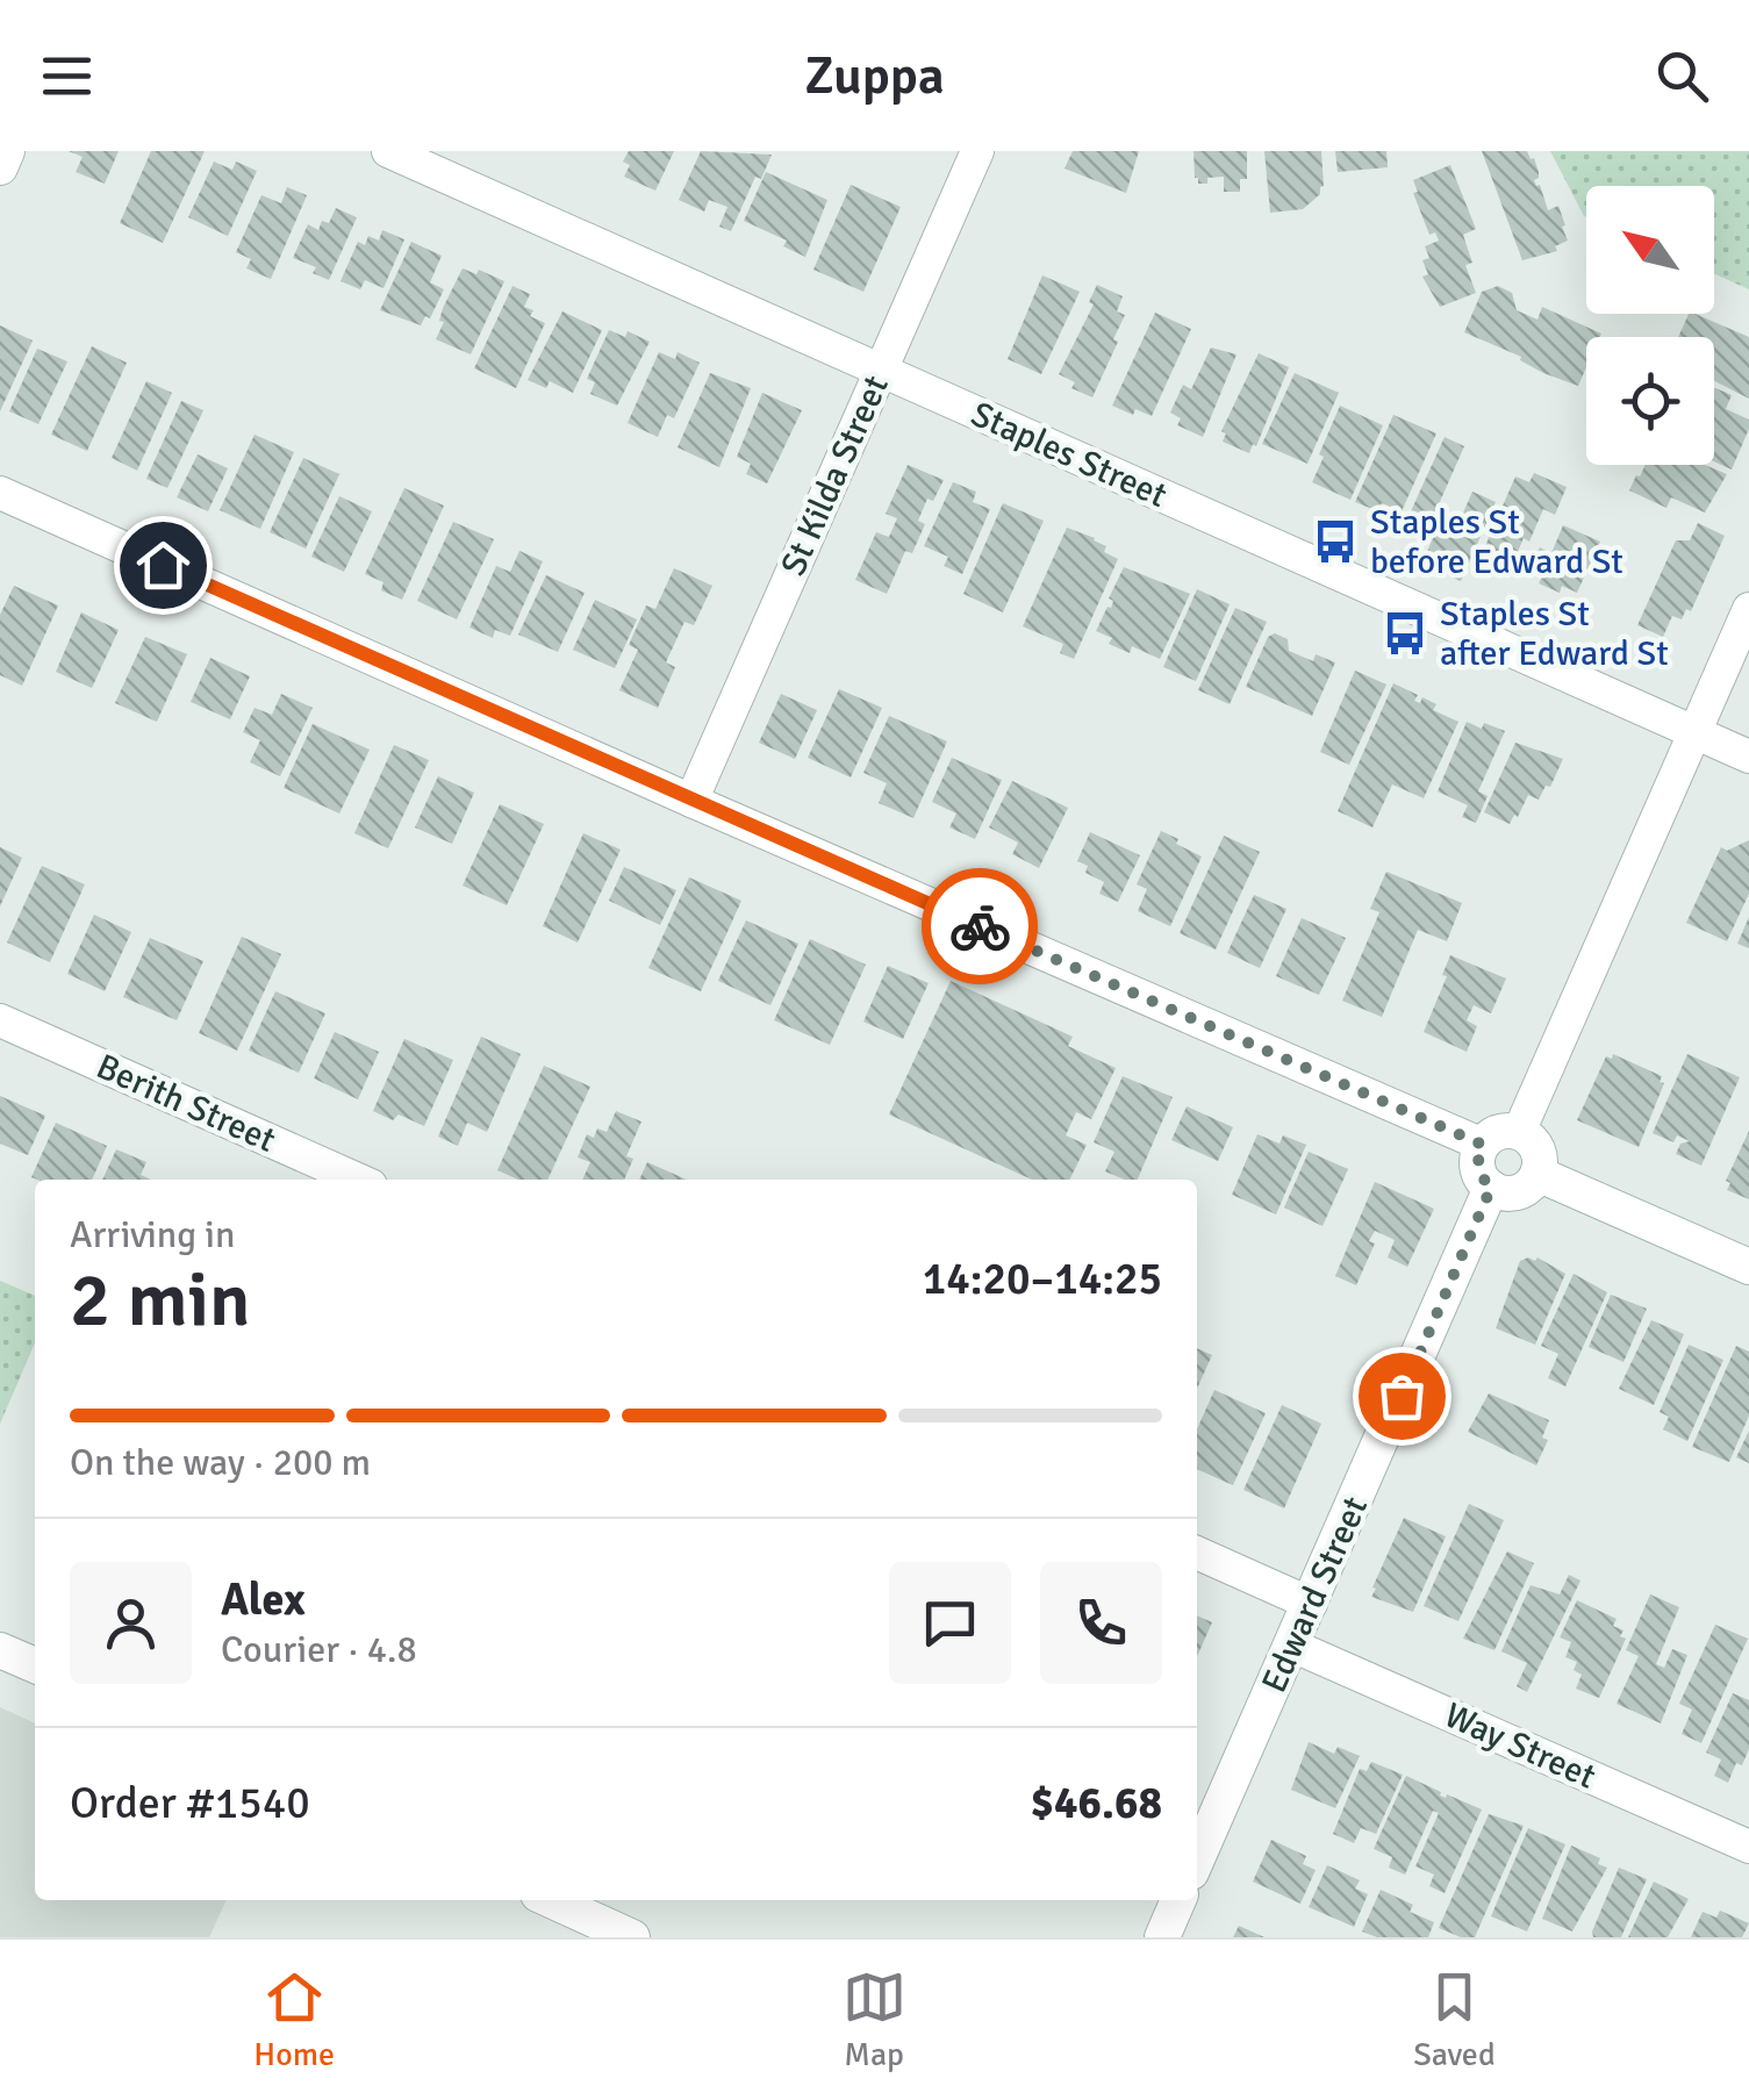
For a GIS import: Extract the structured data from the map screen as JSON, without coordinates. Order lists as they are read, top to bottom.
{
  "streets": {
    "street": [
      "Staples Street",
      "St Kilda Street",
      "Berith Street",
      "Edward Street",
      "Way Street"
    ]
  },
  "crossings": [
    ["Staples Street", "St Kilda Street"],
    ["Edward Street", "Way Street"]
  ],
  "places": {
    "bus stop": ["Staples St before Edward St", "Staples St after Edward St"]
  },
  "north": "top left",
  "page": {
    "header": "Zuppa",
    "heading": ["2 min", "Arriving in", "14:20–14:25"],
    "panel": [
      "Alex",
      "Courier · 4.8",
      "Order #1540",
      "$46.68"
    ],
    "bar": "On the way · 200 m",
    "tabs": ["Home", "Map", "Saved"]
  }
}
